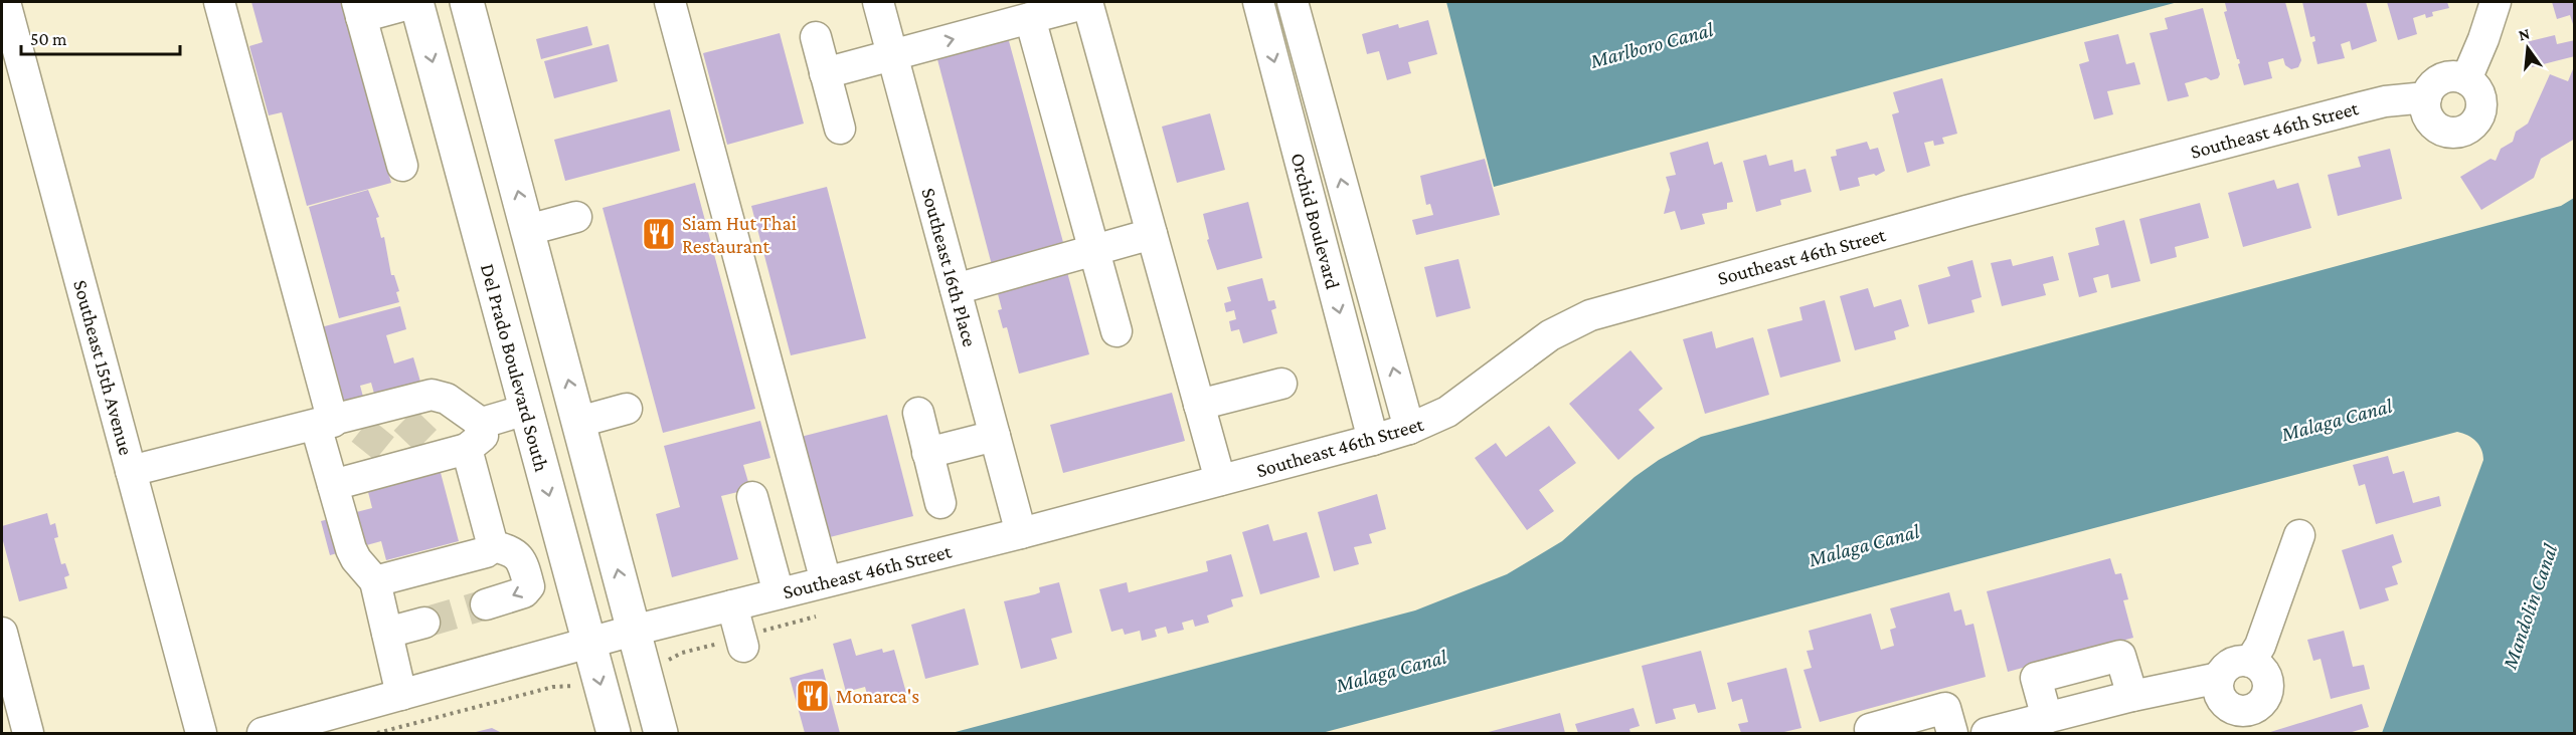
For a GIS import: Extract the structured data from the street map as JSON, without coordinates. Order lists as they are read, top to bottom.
{
  "streets": {
    "main road": ["Del Prado Boulevard South"],
    "street": [
      "Southeast 46th Street",
      "Orchid Boulevard",
      "Southeast 16th Place",
      "Southeast 15th Avenue"
    ]
  },
  "crossings": [
    ["Southeast 46th Street", "Orchid Boulevard"],
    ["Southeast 46th Street", "Southeast 16th Place"],
    ["Southeast 46th Street", "Del Prado Boulevard South"]
  ],
  "water": ["Marlboro Canal", "Malaga Canal", "Mandolin Canal"],
  "places": {
    "restaurant": ["Siam Hut Thai Restaurant", "Monarca's"]
  },
  "scale_bar": "50 m",
  "north": "top"
}
